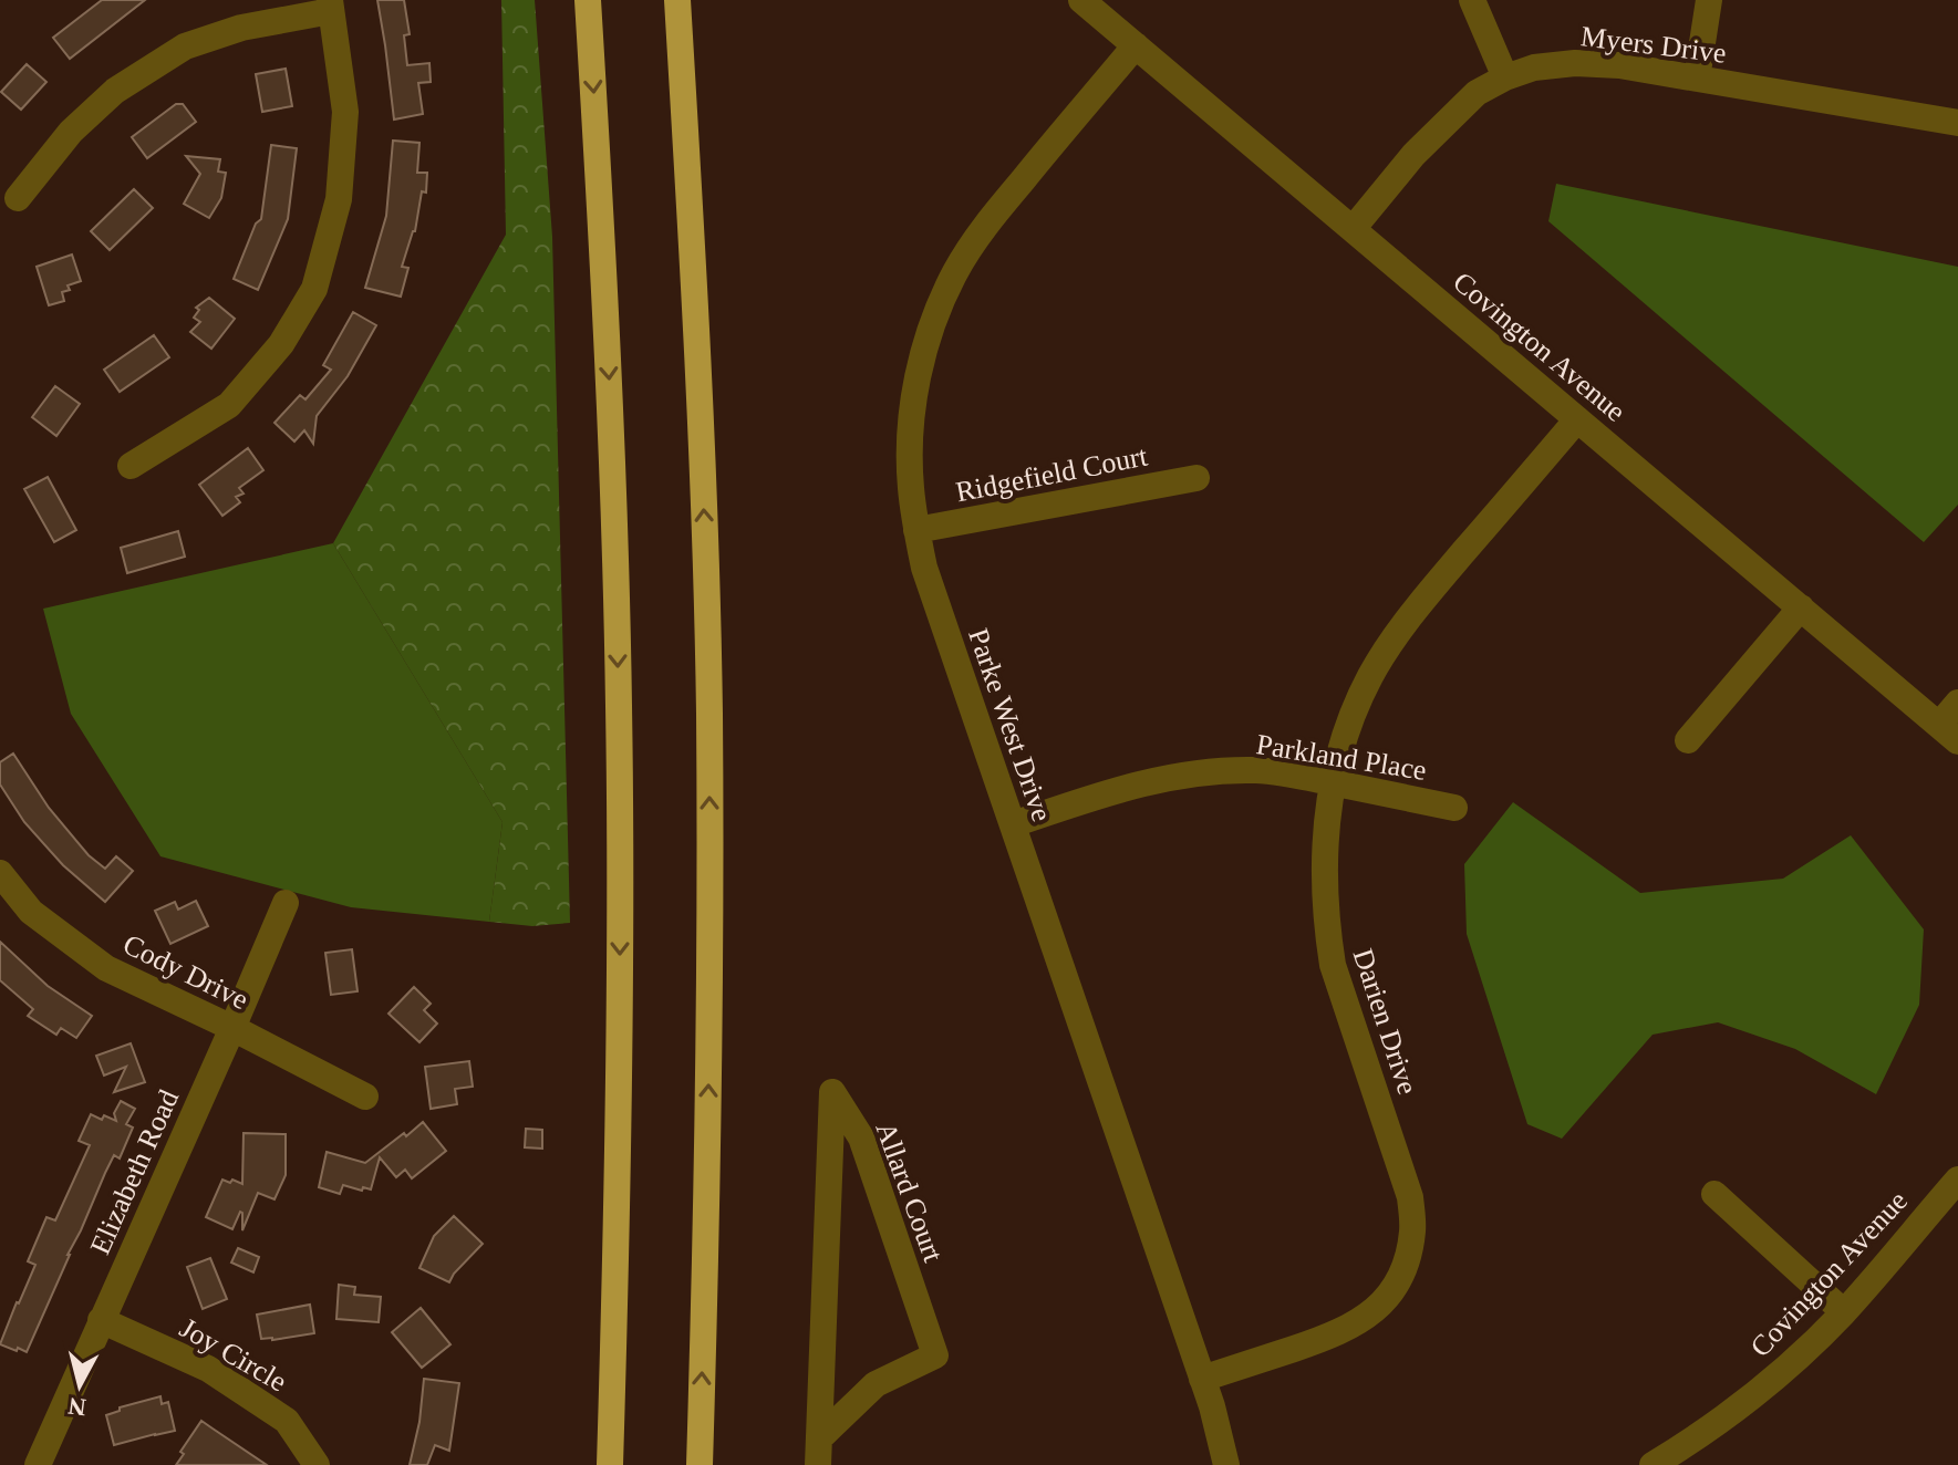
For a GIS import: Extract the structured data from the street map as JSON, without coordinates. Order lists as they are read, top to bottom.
{
  "streets": {
    "street": [
      "Myers Drive",
      "Covington Avenue",
      "Ridgefield Court",
      "Parke West Drive",
      "Parkland Place",
      "Cody Drive",
      "Darien Drive",
      "Elizabeth Road",
      "Allard Court",
      "Joy Circle"
    ]
  },
  "crossings": [
    ["Myers Drive", "Covington Avenue"],
    ["Covington Avenue", "Parke West Drive"],
    ["Covington Avenue", "Darien Drive"],
    ["Ridgefield Court", "Parke West Drive"],
    ["Parke West Drive", "Parkland Place"],
    ["Parke West Drive", "Darien Drive"],
    ["Parkland Place", "Darien Drive"],
    ["Cody Drive", "Elizabeth Road"],
    ["Elizabeth Road", "Joy Circle"]
  ],
  "north": "bottom"
}
